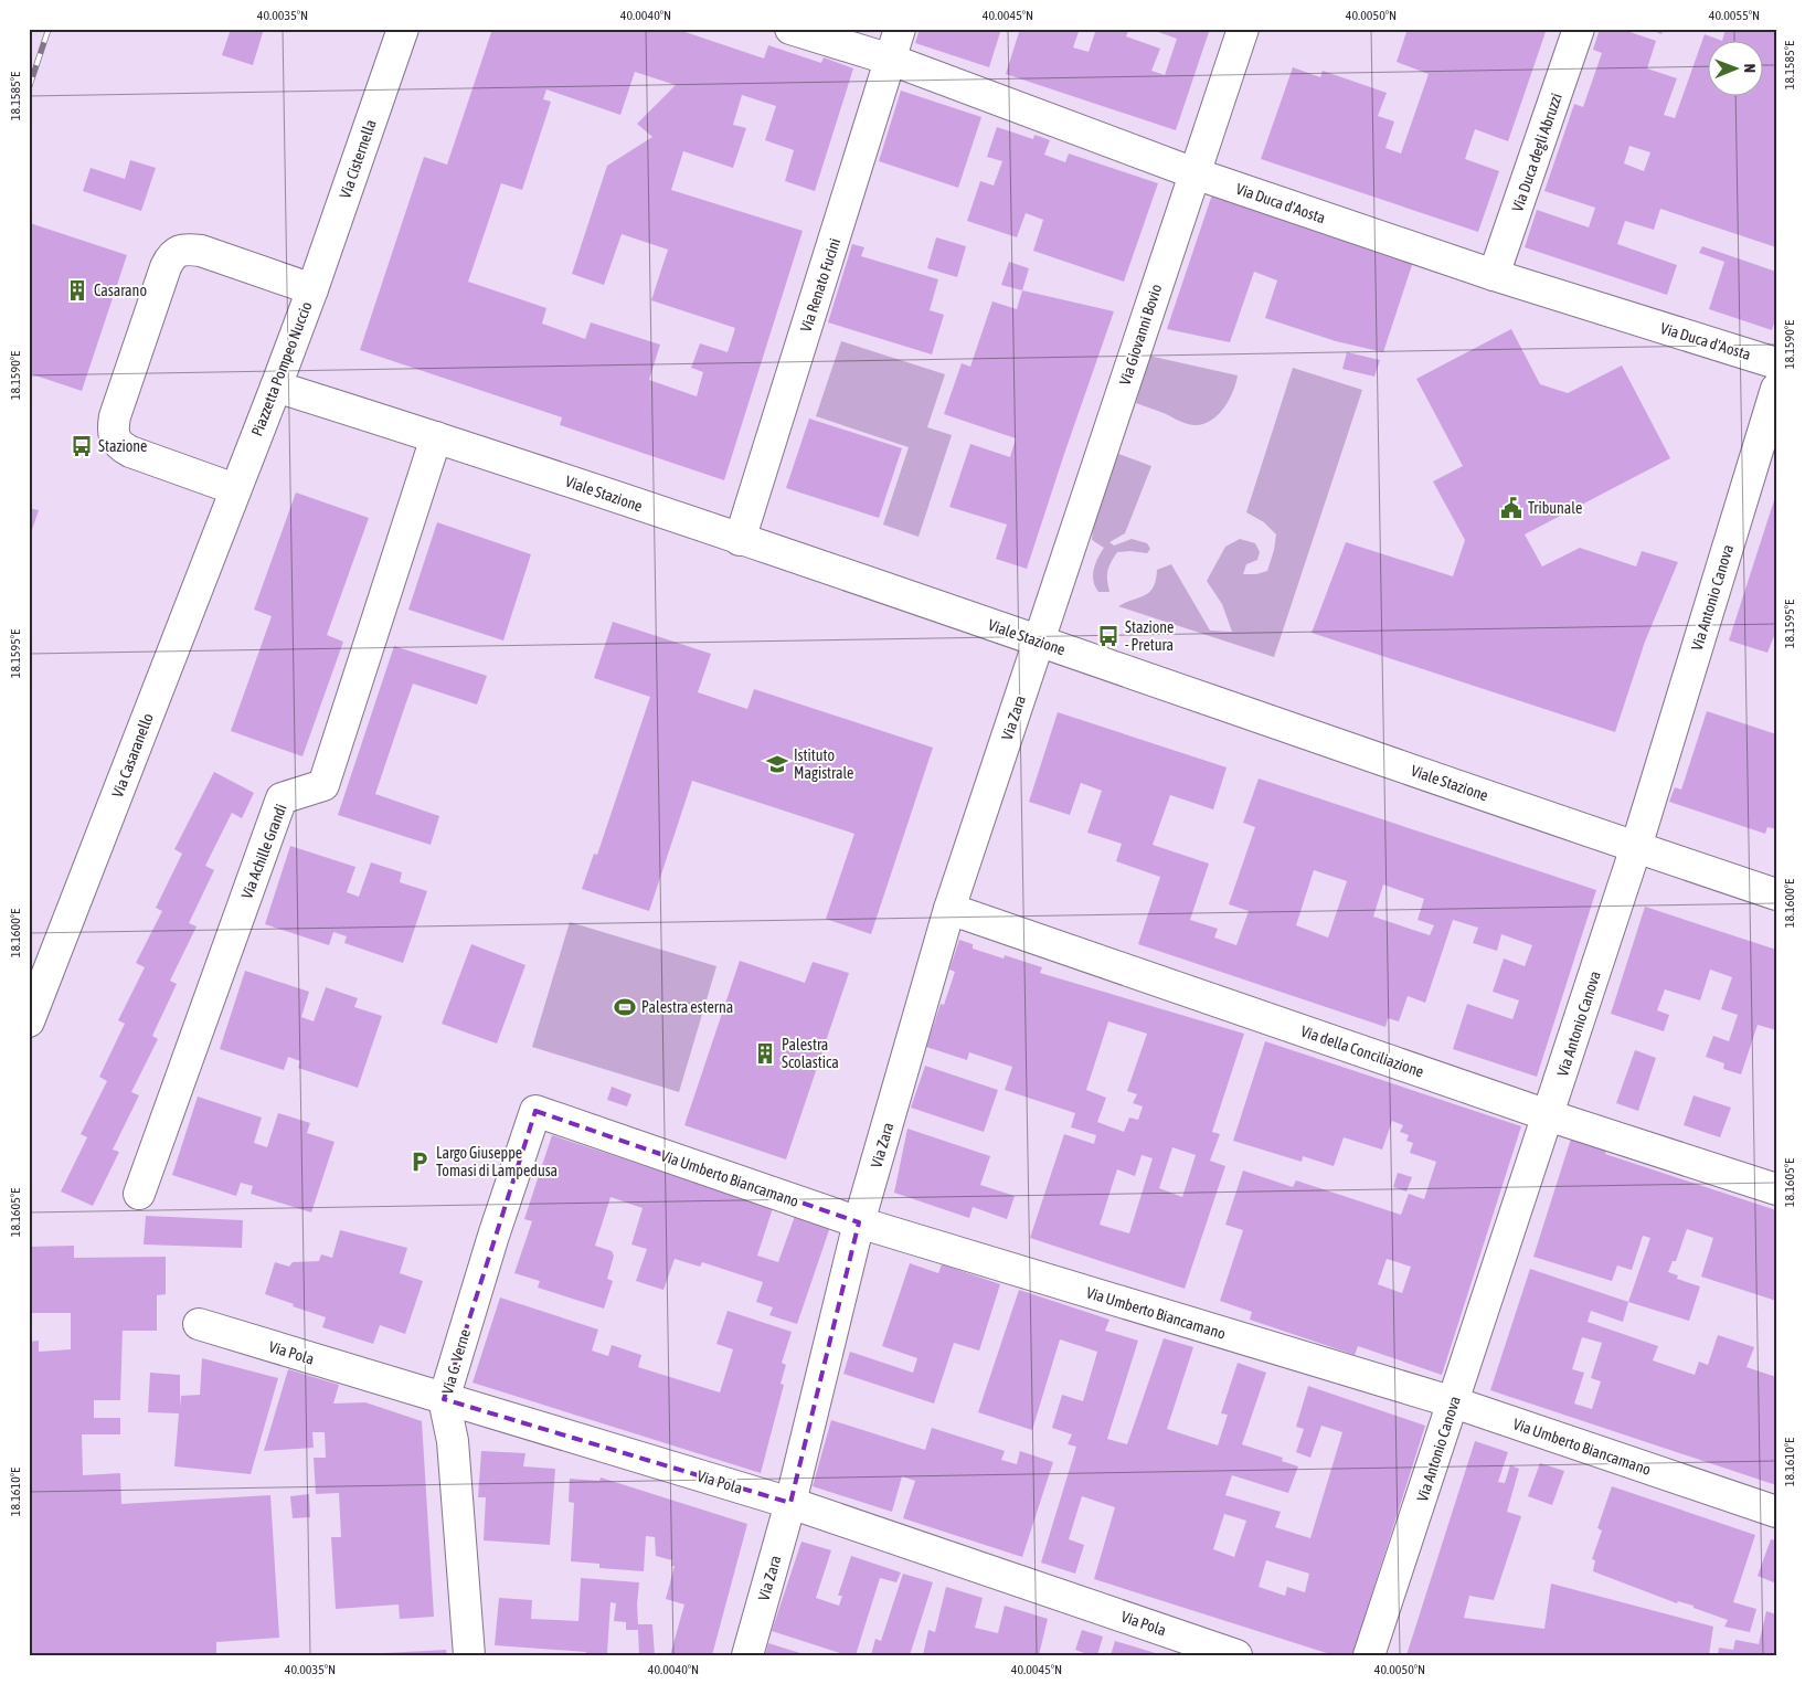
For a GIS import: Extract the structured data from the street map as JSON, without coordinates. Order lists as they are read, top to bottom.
{
  "streets": {
    "street": [
      "Via Duca degli Abruzzi",
      "Via Cisternella",
      "Via Duca d'Aosta",
      "Via Renato Fucini",
      "Via Giovanni Bovio",
      "Piazzetta Pompeo Nuccio",
      "Viale Stazione",
      "Via Antonio Canova",
      "Via Zara",
      "Via Casaranello",
      "Via Achille Grandi",
      "Via della Conciliazione",
      "Via Umberto Biancamano",
      "Via Pola",
      "Via G. Verne"
    ]
  },
  "crossings": [
    ["Via Duca degli Abruzzi", "Via Duca d'Aosta"],
    ["Via Cisternella", "Piazzetta Pompeo Nuccio"],
    ["Via Duca d'Aosta", "Via Renato Fucini"],
    ["Via Duca d'Aosta", "Via Giovanni Bovio"],
    ["Via Renato Fucini", "Viale Stazione"],
    ["Via Giovanni Bovio", "Viale Stazione"],
    ["Via Giovanni Bovio", "Via Zara"],
    ["Piazzetta Pompeo Nuccio", "Viale Stazione"],
    ["Piazzetta Pompeo Nuccio", "Via Casaranello"],
    ["Viale Stazione", "Via Antonio Canova"],
    ["Viale Stazione", "Via Zara"],
    ["Viale Stazione", "Via Achille Grandi"],
    ["Via Antonio Canova", "Via della Conciliazione"],
    ["Via Antonio Canova", "Via Umberto Biancamano"],
    ["Via Zara", "Via della Conciliazione"],
    ["Via Zara", "Via Umberto Biancamano"],
    ["Via Zara", "Via Pola"],
    ["Via Umberto Biancamano", "Via G. Verne"],
    ["Via Pola", "Via G. Verne"]
  ],
  "places": {
    "building": ["Casarano", "Palestra Scolastica"],
    "bus stop": ["Stazione", "Stazione - Pretura"],
    "public building": ["Tribunale"],
    "school or university": ["Istituto Magistrale"],
    "sports": ["Palestra esterna"],
    "parking": ["Largo Giuseppe Tomasi di Lampedusa"]
  },
  "north": "right",
  "coordinates": [
    "40.0035°N",
    "40.0040°N",
    "40.0045°N",
    "40.0050°N",
    "40.0055°N",
    "18.1585°E",
    "18.1590°E",
    "18.1595°E",
    "18.1600°E",
    "18.1605°E",
    "18.1610°E"
  ]
}
